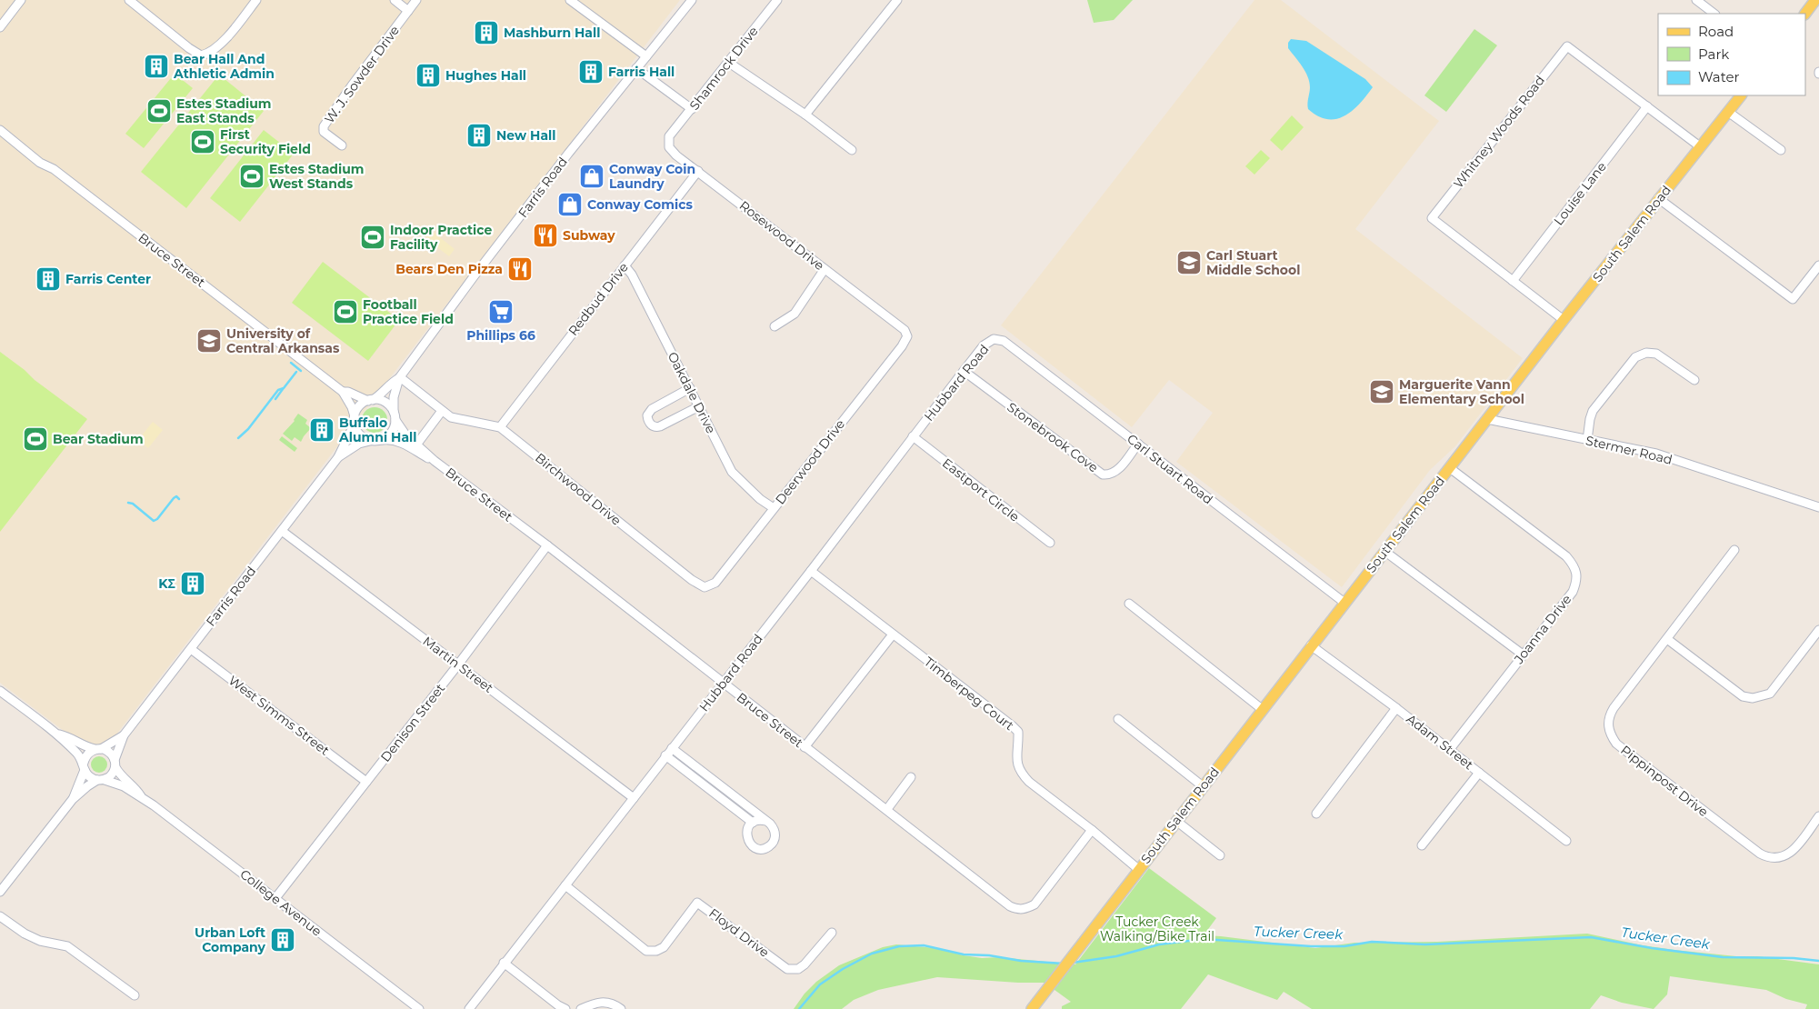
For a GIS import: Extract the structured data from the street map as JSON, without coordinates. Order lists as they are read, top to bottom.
{
  "streets": {
    "main road": ["South Salem Road"],
    "street": [
      "Shamrock Drive",
      "W. J. Sowder Drive",
      "Whitney Woods Road",
      "Farris Road",
      "Louise Lane",
      "Rosewood Drive",
      "Bruce Street",
      "Redbud Drive",
      "Hubbard Road",
      "Oakdale Drive",
      "Stonebrook Cove",
      "Stermer Road",
      "Deerwood Drive",
      "Carl Stuart Road",
      "Birchwood Drive",
      "Eastport Circle",
      "Joanna Drive",
      "Martin Street",
      "Timberpeg Court",
      "West Simms Street",
      "Denison Street",
      "Adam Street",
      "Pippinpost Drive",
      "College Avenue",
      "Floyd Drive"
    ]
  },
  "crossings": [
    ["Shamrock Drive", "Rosewood Drive"],
    ["Whitney Woods Road", "Louise Lane"],
    ["Farris Road", "Bruce Street"],
    ["Farris Road", "Birchwood Drive"],
    ["Farris Road", "Martin Street"],
    ["Farris Road", "West Simms Street"],
    ["Farris Road", "College Avenue"],
    ["South Salem Road", "Stermer Road"],
    ["South Salem Road", "Carl Stuart Road"],
    ["South Salem Road", "Joanna Drive"],
    ["South Salem Road", "Timberpeg Court"],
    ["South Salem Road", "Adam Street"],
    ["Rosewood Drive", "Redbud Drive"],
    ["Rosewood Drive", "Deerwood Drive"],
    ["Bruce Street", "Hubbard Road"],
    ["Bruce Street", "Timberpeg Court"],
    ["Bruce Street", "Denison Street"],
    ["Redbud Drive", "Oakdale Drive"],
    ["Redbud Drive", "Birchwood Drive"],
    ["Hubbard Road", "Stonebrook Cove"],
    ["Hubbard Road", "Carl Stuart Road"],
    ["Hubbard Road", "Eastport Circle"],
    ["Hubbard Road", "Martin Street"],
    ["Hubbard Road", "Timberpeg Court"],
    ["Hubbard Road", "Floyd Drive"],
    ["Oakdale Drive", "Deerwood Drive"],
    ["Stonebrook Cove", "Carl Stuart Road"],
    ["Deerwood Drive", "Birchwood Drive"],
    ["Joanna Drive", "Adam Street"],
    ["Martin Street", "Denison Street"],
    ["West Simms Street", "Denison Street"],
    ["Denison Street", "College Avenue"]
  ],
  "water": ["Tucker Creek"],
  "parks": ["Tucker Creek Walking/Bike Trail"],
  "places": {
    "building": [
      "Mashburn Hall",
      "Bear Hall And Athletic Admin",
      "Farris Hall",
      "Hughes Hall",
      "New Hall",
      "Farris Center",
      "Buffalo Alumni Hall",
      "KΣ",
      "Urban Loft Company"
    ],
    "sports": [
      "Estes Stadium East Stands",
      "First Security Field",
      "Estes Stadium West Stands",
      "Indoor Practice Facility",
      "Football Practice Field",
      "Bear Stadium"
    ],
    "shop": ["Conway Coin Laundry", "Conway Comics"],
    "restaurant": ["Subway", "Bears Den Pizza"],
    "school or university": ["Carl Stuart Middle School", "University of Central Arkansas", "Marguerite Vann Elementary School"],
    "supermarket": ["Phillips 66"]
  },
  "legend": ["Road", "Park", "Water"]
}
